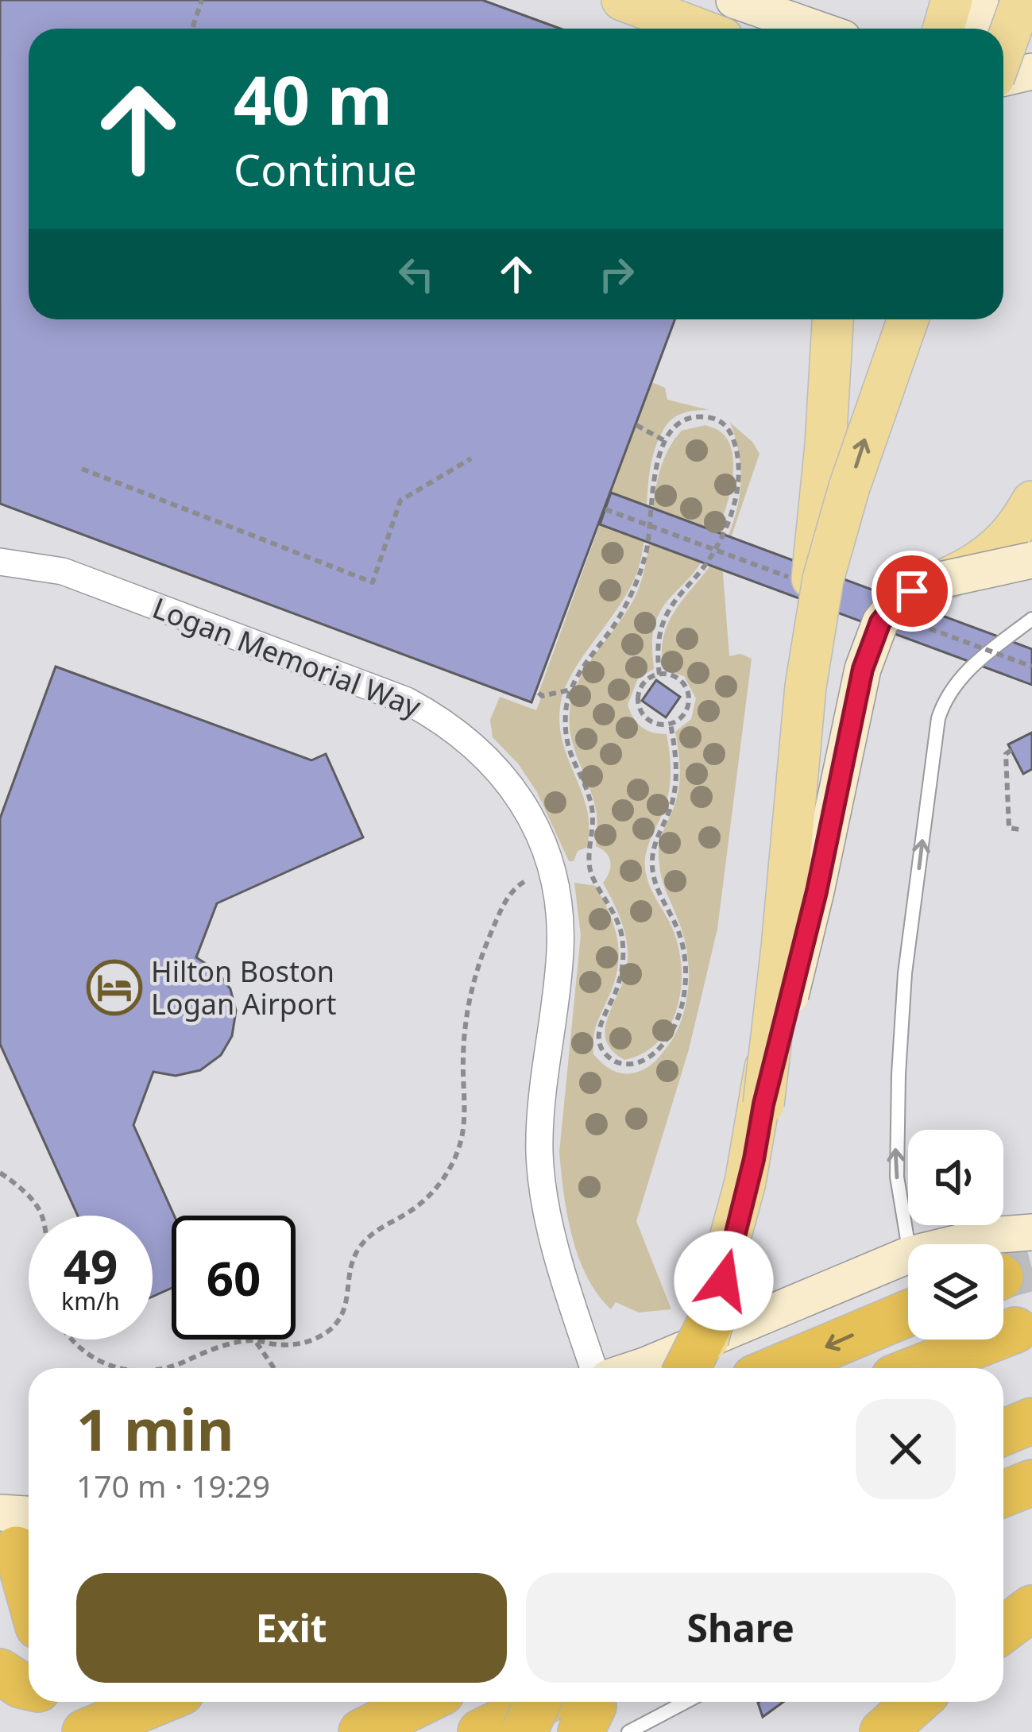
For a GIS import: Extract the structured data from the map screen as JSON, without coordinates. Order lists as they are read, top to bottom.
{
  "streets": {
    "street": ["Logan Memorial Way"]
  },
  "places": {
    "hotel": ["Hilton Boston Logan Airport"]
  },
  "page": {
    "turn": ["40 m", "Continue"],
    "speed": "49 km/h",
    "limit": "60",
    "heading": ["1 min", "170 m · 19:29"],
    "buttons": ["Exit", "Share"]
  }
}
